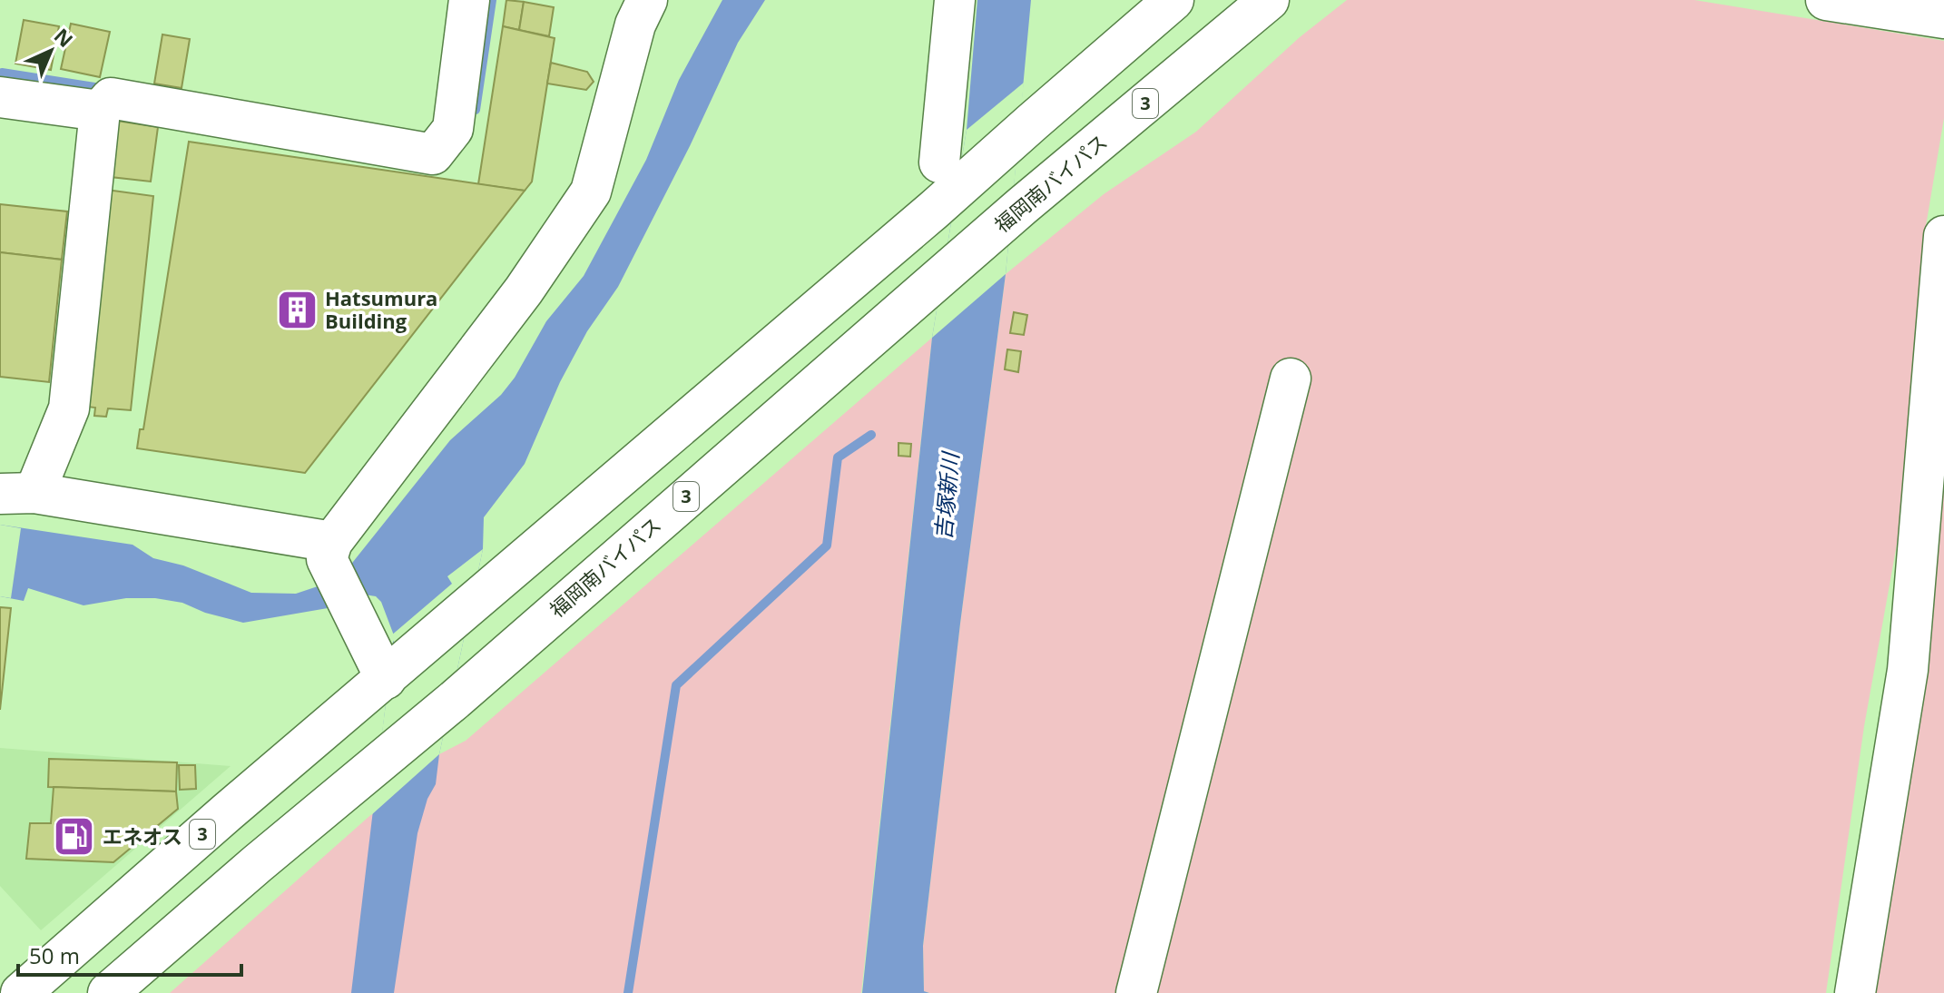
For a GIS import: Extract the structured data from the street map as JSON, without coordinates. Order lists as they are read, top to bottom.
{
  "streets": {
    "main road": ["3", "福岡南バイパス"]
  },
  "water": ["吉塚新川"],
  "places": {
    "building": ["Hatsumura Building"],
    "fuel station": ["エネオス"]
  },
  "scale_bar": "50 m",
  "north": "top right"
}
